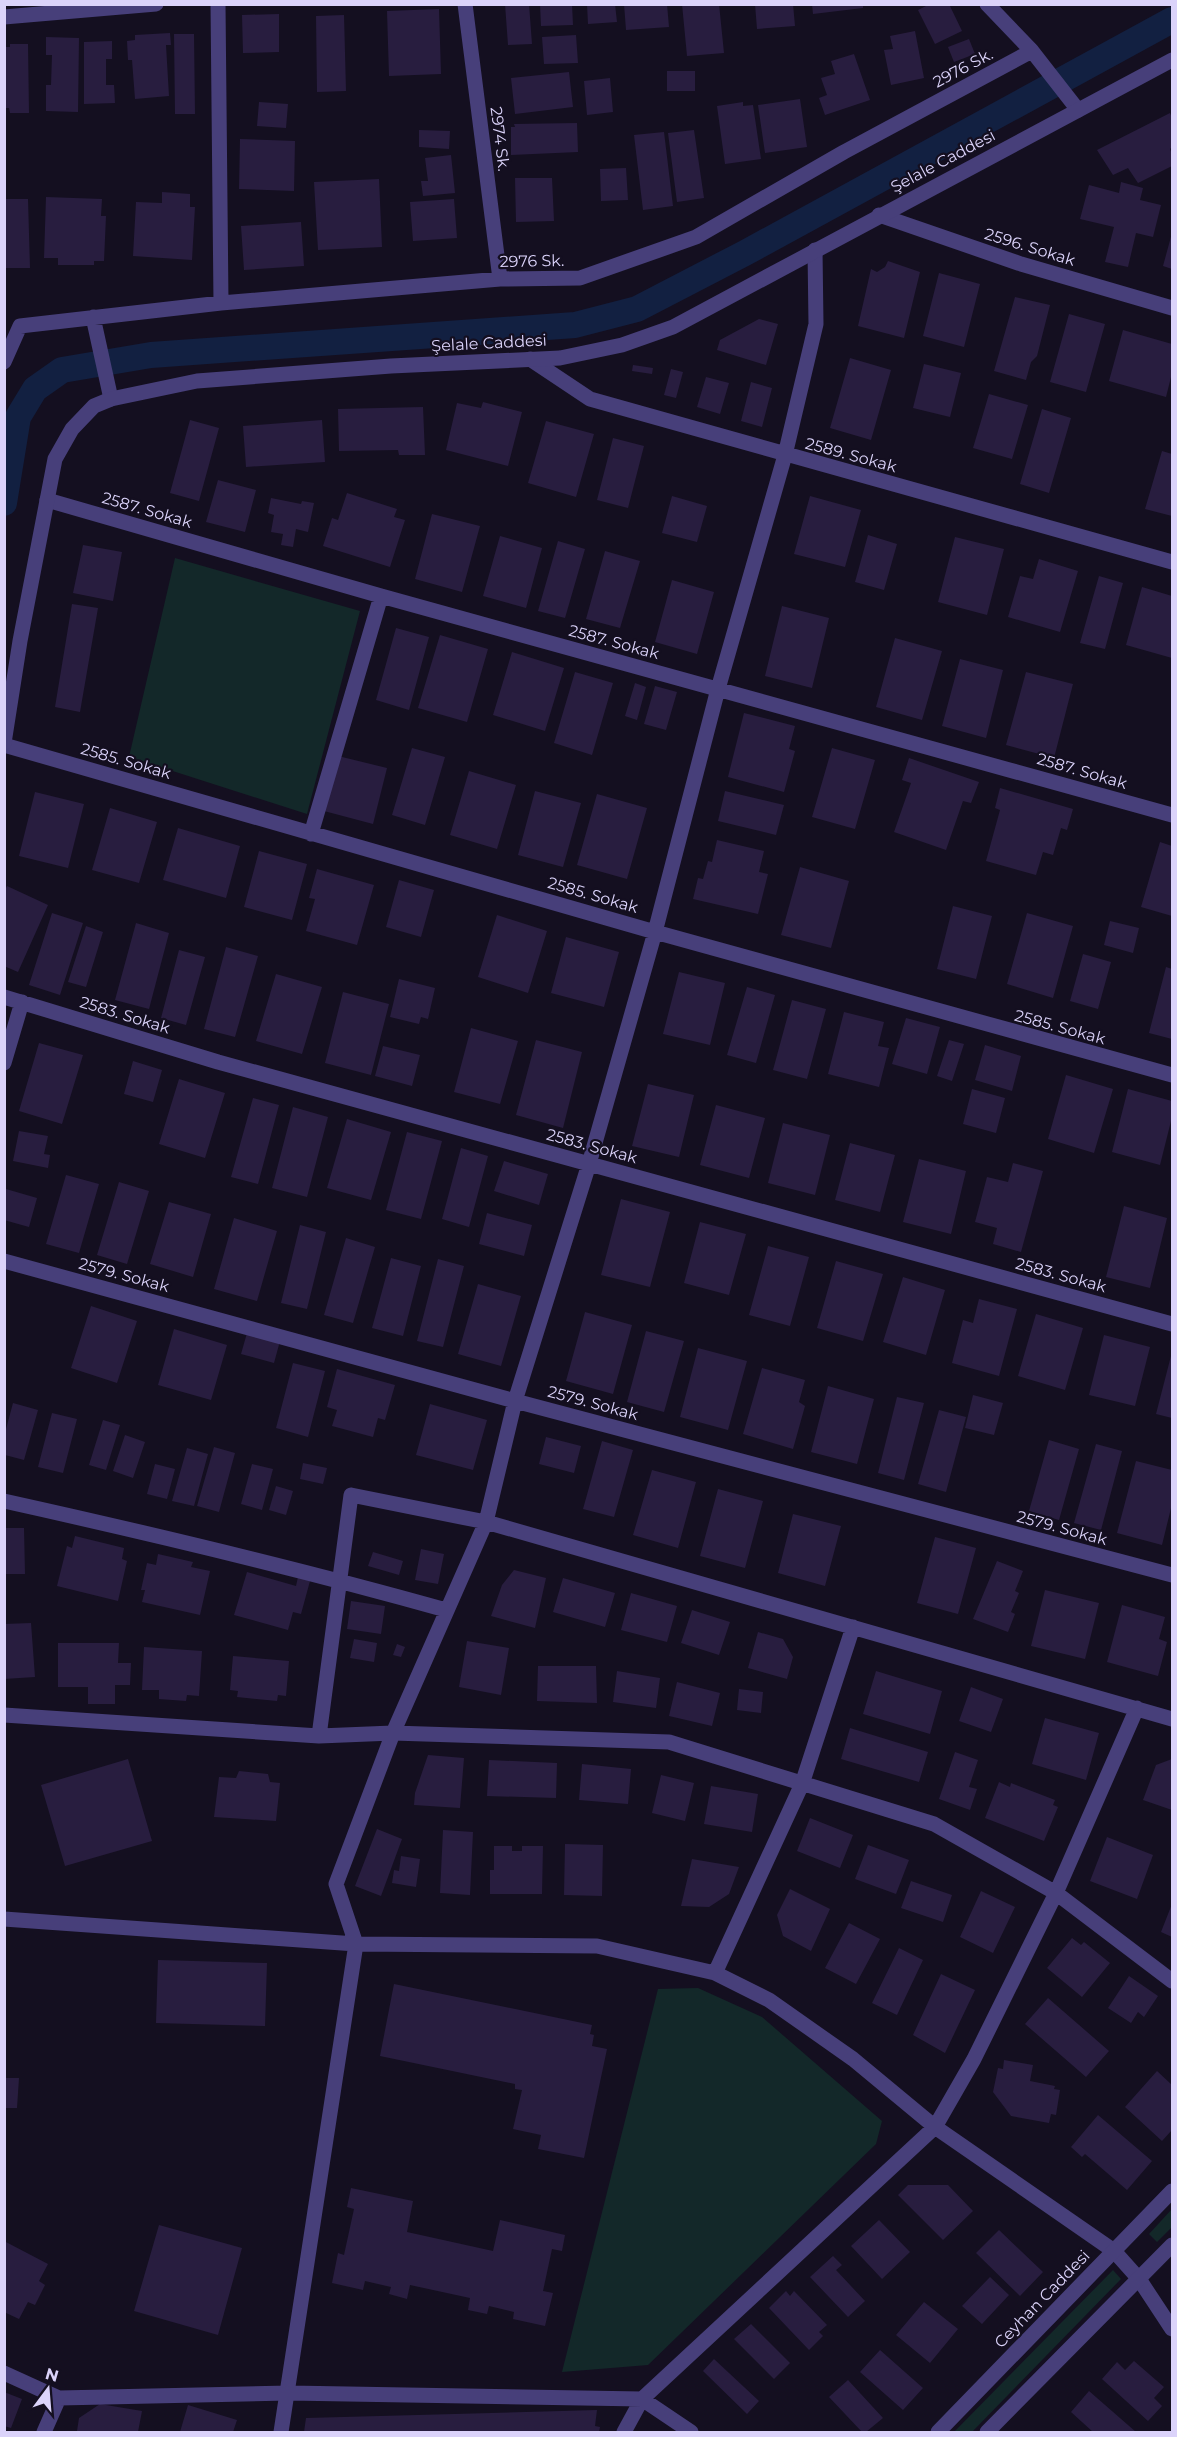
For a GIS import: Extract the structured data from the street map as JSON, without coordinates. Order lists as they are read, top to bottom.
{
  "streets": {
    "street": [
      "2976 Sk.",
      "2974 Sk.",
      "Şelale Caddesi",
      "2596. Sokak",
      "2589. Sokak",
      "2587. Sokak",
      "2585. Sokak",
      "2583. Sokak",
      "2579. Sokak",
      "Ceyhan Caddesi"
    ]
  },
  "crossings": [
    ["2976 Sk.", "2974 Sk."],
    ["Şelale Caddesi", "2596. Sokak"],
    ["Şelale Caddesi", "2589. Sokak"],
    ["Şelale Caddesi", "2587. Sokak"],
    ["Şelale Caddesi", "2585. Sokak"]
  ],
  "north": "top"
}
